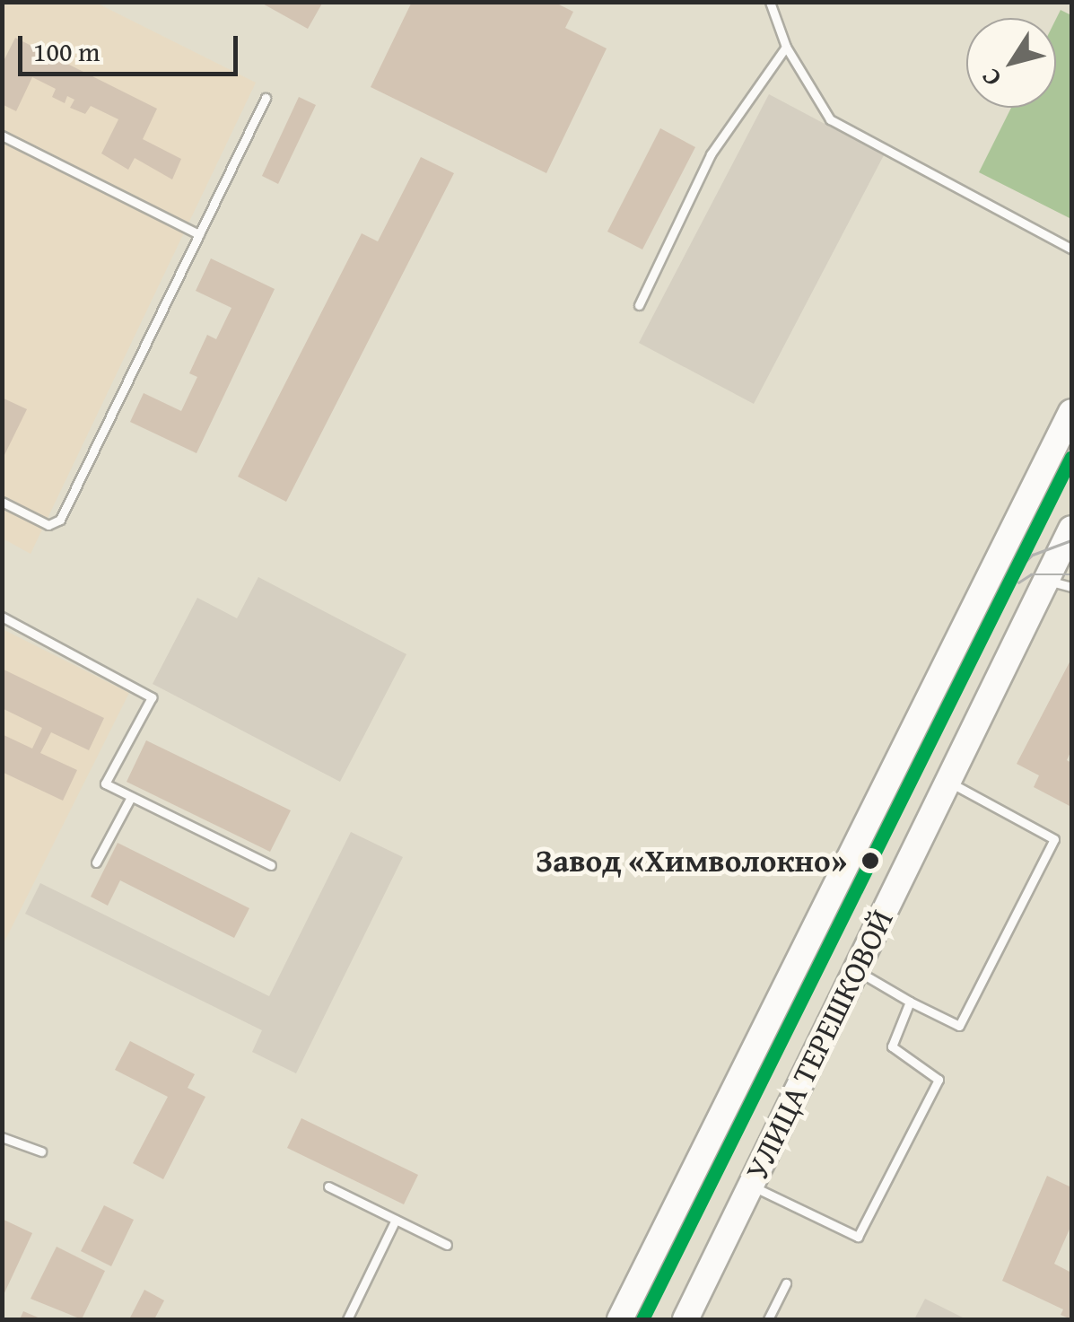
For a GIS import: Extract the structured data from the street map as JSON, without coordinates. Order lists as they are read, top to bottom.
{
  "streets": {
    "main road": ["УЛИЦА ТЕРЕШКОВОЙ"]
  },
  "places": ["Завод «Химволокно»"],
  "scale_bar": "100 m",
  "north": "bottom left"
}
